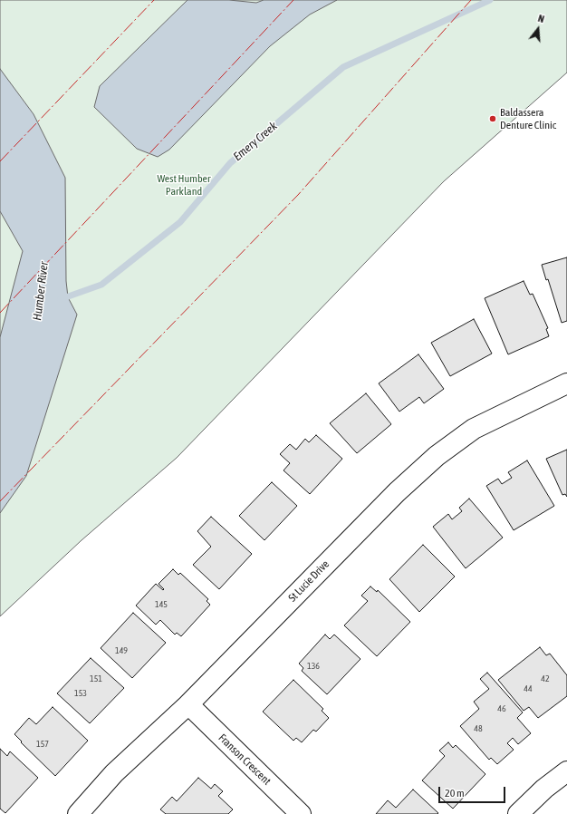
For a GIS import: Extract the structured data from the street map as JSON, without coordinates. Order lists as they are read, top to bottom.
{
  "streets": {
    "street": ["St Lucie Drive", "Franson Crescent"]
  },
  "crossings": [
    ["St Lucie Drive", "Franson Crescent"]
  ],
  "water": ["Emery Creek", "Humber River"],
  "parks": ["West Humber Parkland"],
  "places": ["Baldassera Denture Clinic"],
  "house_numbers": [
    "145",
    "149",
    "136",
    "151",
    "42",
    "44",
    "153",
    "46",
    "48",
    "157"
  ],
  "scale_bar": "20 m",
  "north": "top"
}
